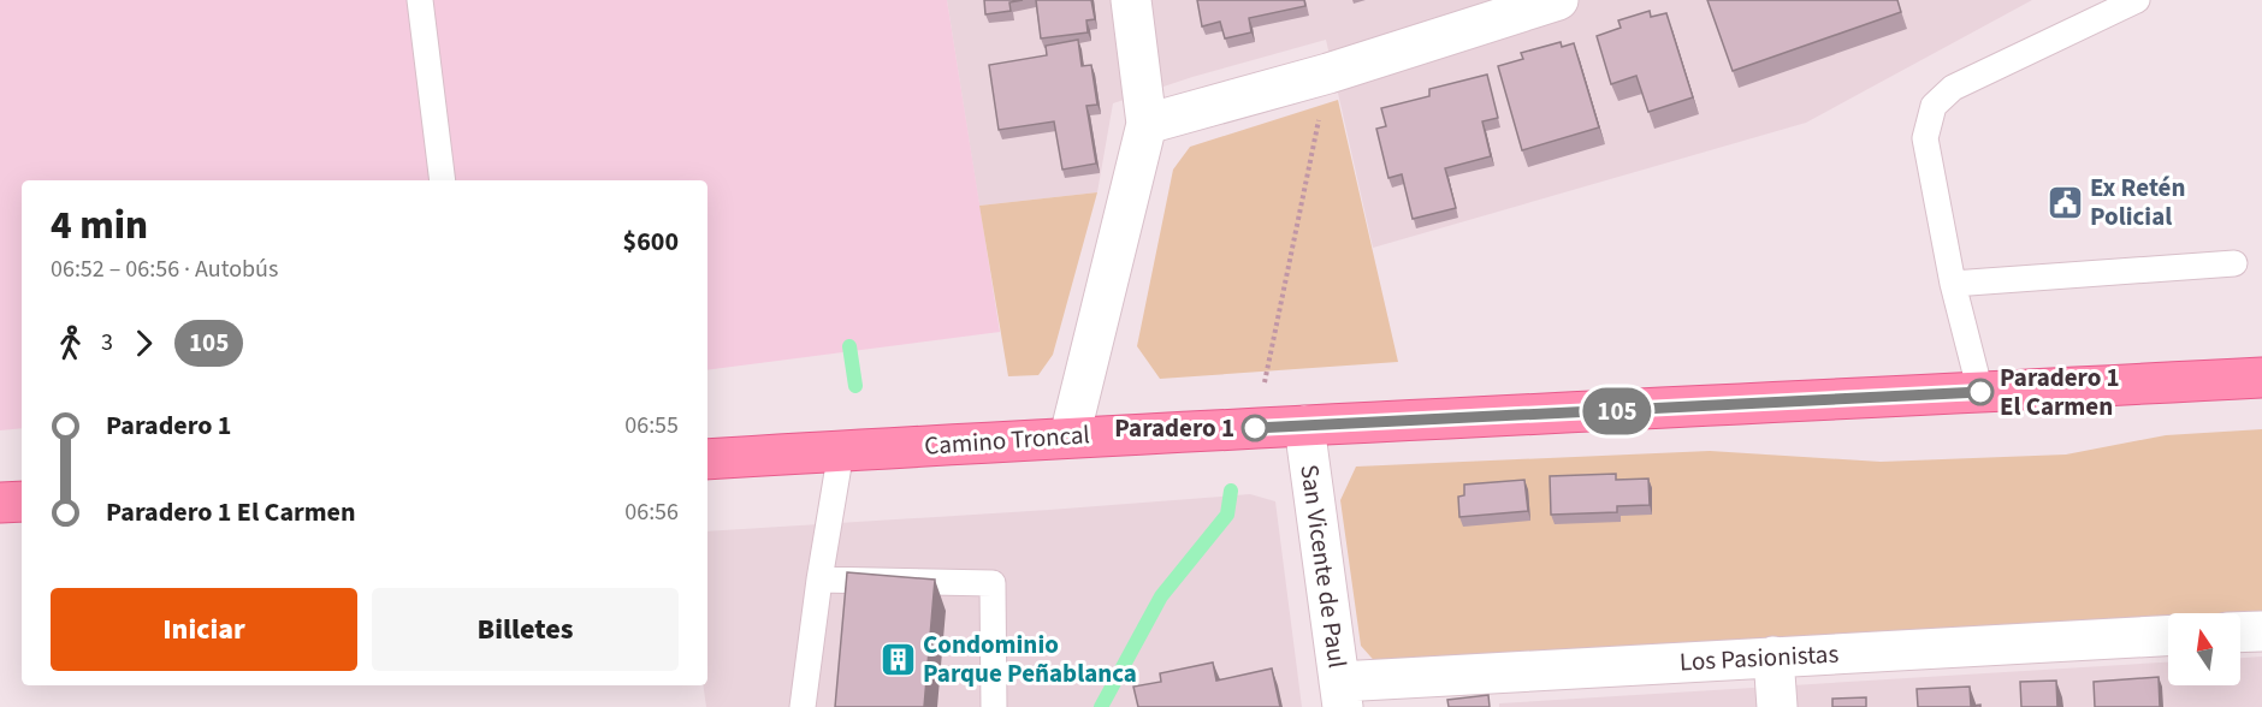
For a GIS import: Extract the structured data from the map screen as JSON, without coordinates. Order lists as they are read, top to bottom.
{
  "streets": {
    "main road": ["Camino Troncal"],
    "street": ["San Vicente de Paul", "Los Pasionistas"]
  },
  "crossings": [
    ["Camino Troncal", "San Vicente de Paul"],
    ["San Vicente de Paul", "Los Pasionistas"]
  ],
  "places": {
    "public building": ["Ex Retén Policial"],
    "other": ["Paradero 1 El Carmen", "Paradero 1"],
    "building": ["Condominio Parque Peñablanca"]
  },
  "lines": ["bus line 105"],
  "north": "top",
  "page": {
    "on_map": "105",
    "heading": ["4 min", "06:52 – 06:56 · Autobús", "$600"],
    "legs": ["3", "105"],
    "list": [
      {
        "name": "Paradero 1",
        "value": "06:55"
      },
      {
        "name": "Paradero 1 El Carmen",
        "value": "06:56"
      }
    ],
    "buttons": ["Iniciar", "Billetes"]
  }
}
